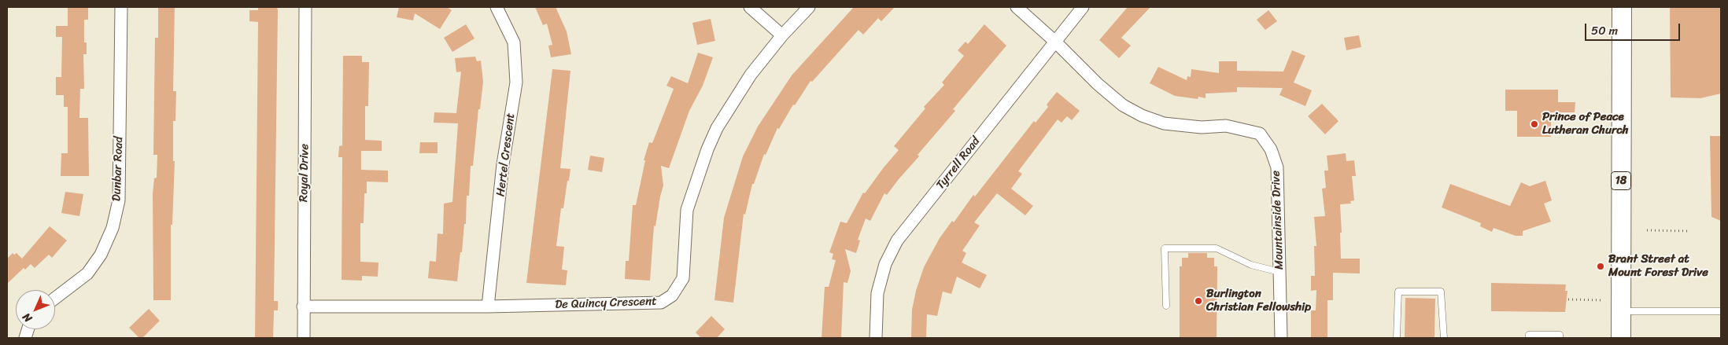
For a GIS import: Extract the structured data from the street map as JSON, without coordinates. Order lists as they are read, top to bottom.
{
  "streets": {
    "main road": ["18"],
    "street": [
      "Hertel Crescent",
      "Tyrrell Road",
      "Dunbar Road",
      "Royal Drive",
      "Mountainside Drive",
      "De Quincy Crescent"
    ]
  },
  "crossings": [
    ["Hertel Crescent", "De Quincy Crescent"],
    ["Tyrrell Road", "Mountainside Drive"],
    ["Royal Drive", "De Quincy Crescent"]
  ],
  "places": ["Prince of Peace Lutheran Church", "Brant Street at Mount Forest Drive", "Burlington Christian Fellowship"],
  "scale_bar": "50 m",
  "north": "bottom left"
}
